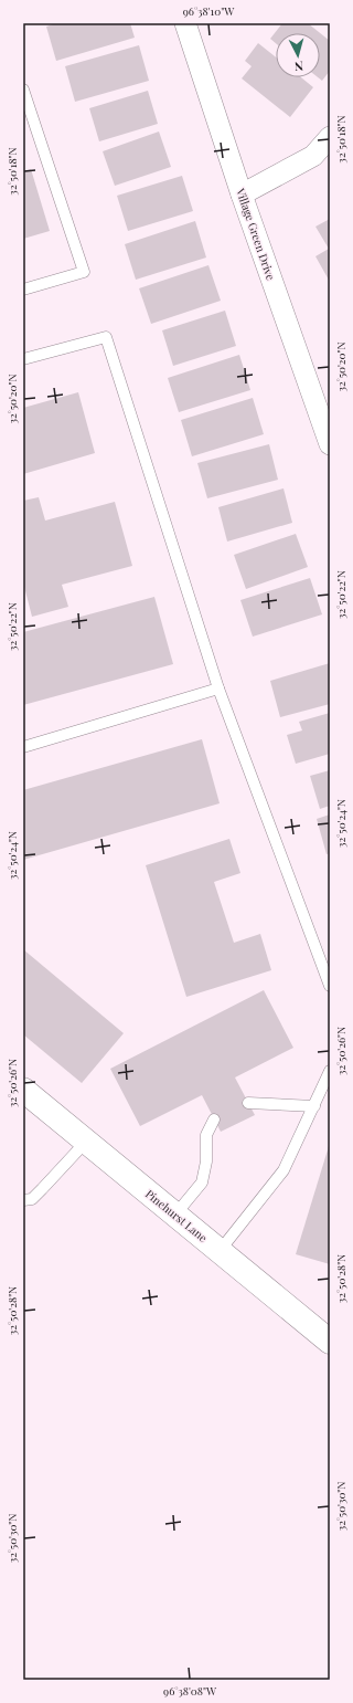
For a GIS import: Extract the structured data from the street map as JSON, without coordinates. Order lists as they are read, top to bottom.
{
  "streets": {
    "street": ["Village Green Drive", "Pinehurst Lane"]
  },
  "north": "bottom",
  "coordinates": [
    "96°38'10\"W",
    "32°50'18\"N",
    "32°50'20\"N",
    "32°50'22\"N",
    "32°50'24\"N",
    "32°50'26\"N",
    "32°50'28\"N",
    "32°50'30\"N",
    "96°38'08\"W"
  ]
}
